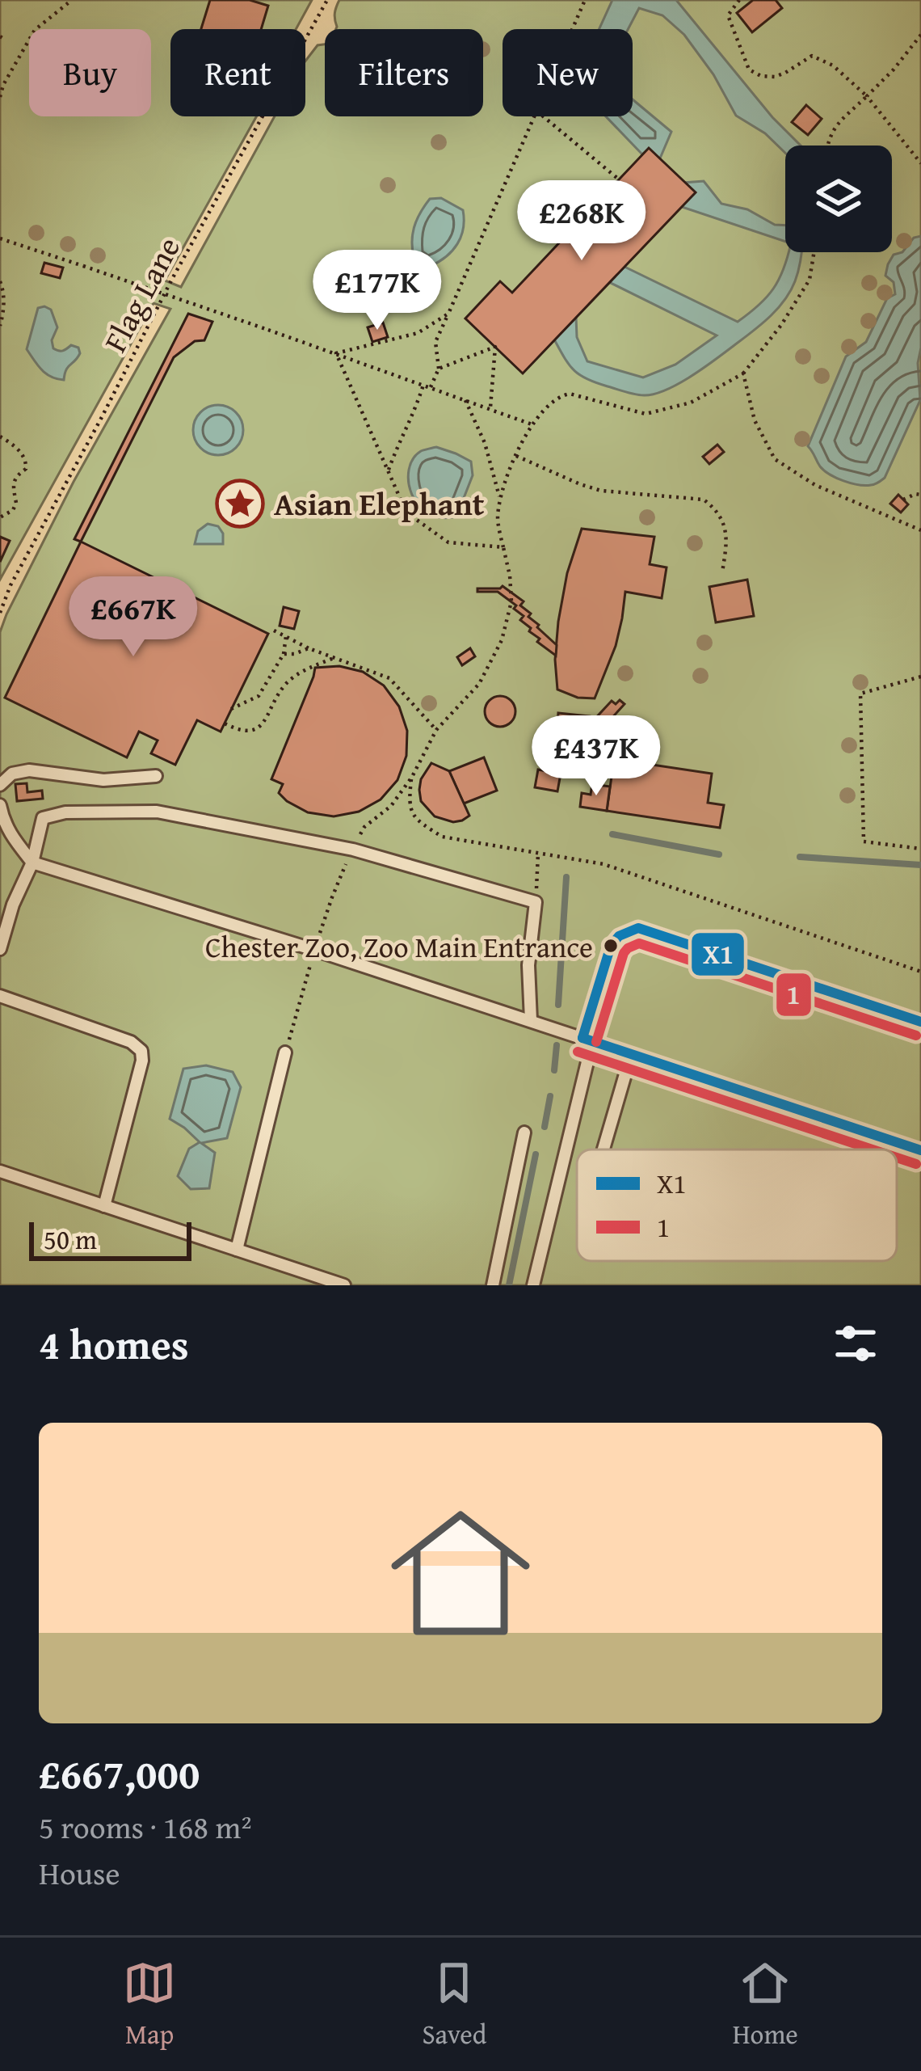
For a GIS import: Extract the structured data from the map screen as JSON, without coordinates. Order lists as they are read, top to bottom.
{
  "streets": {
    "path": ["Flag Lane"]
  },
  "places": {
    "place": ["Asian Elephant"],
    "other": ["Chester Zoo, Zoo Main Entrance"]
  },
  "lines": ["transit line X1", "transit line 1"],
  "legend": ["X1", "1"],
  "scale_bar": "50 m",
  "page": {
    "chip": [
      "Buy",
      "Rent",
      "Filters",
      "New"
    ],
    "price": [
      "£268K",
      "£177K",
      "£667K",
      "£437K"
    ],
    "scale": "50 m",
    "heading": "4 homes",
    "list": [
      {
        "name": "£667,000",
        "note": "5 rooms · 168 m² · House"
      }
    ],
    "tabs": ["Map", "Saved", "Home"]
  }
}
